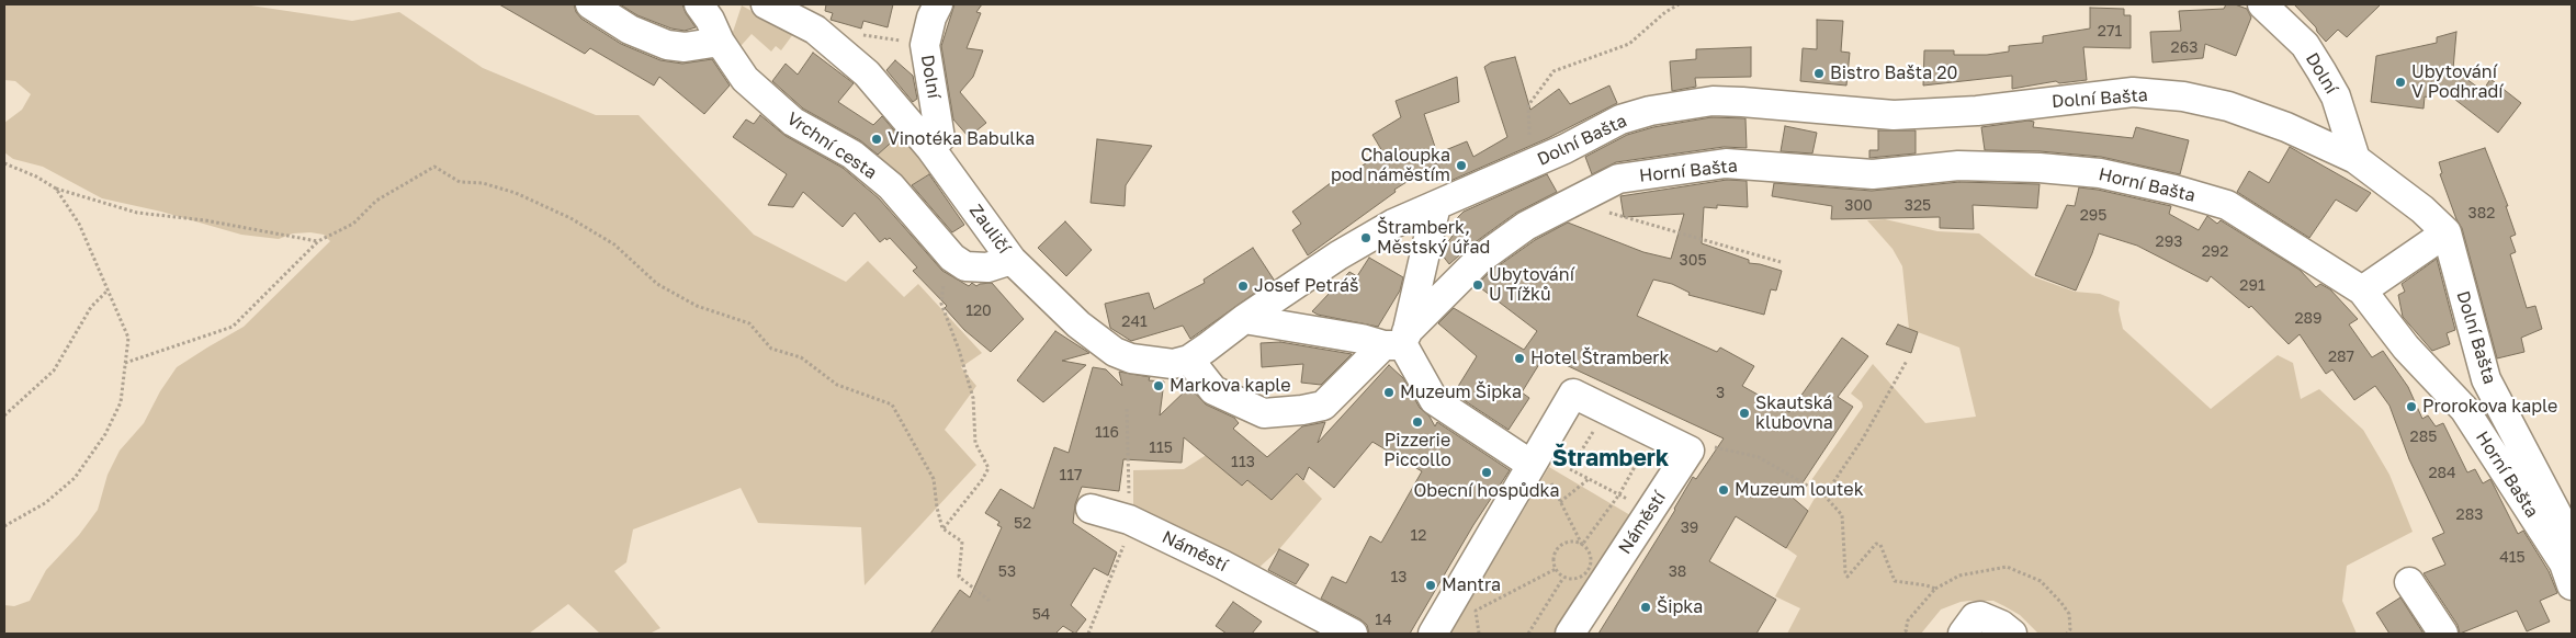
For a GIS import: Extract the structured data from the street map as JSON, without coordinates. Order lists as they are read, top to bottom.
{
  "streets": {
    "street": [
      "Dolní",
      "Dolní Bašta",
      "Vrchní cesta",
      "Horní Bašta",
      "Zauličí",
      "Náměstí"
    ]
  },
  "crossings": [
    ["Dolní", "Dolní Bašta"],
    ["Dolní", "Zauličí"],
    ["Dolní Bašta", "Horní Bašta"],
    ["Dolní Bašta", "Zauličí"],
    ["Vrchní cesta", "Zauličí"],
    ["Horní Bašta", "Zauličí"]
  ],
  "districts": ["Štramberk"],
  "places": [
    "Bistro Bašta 20",
    "Ubytování V Podhradí",
    "Vinotéka Babulka",
    "Chaloupka pod náměstím",
    "Štramberk, Městský úřad",
    "Ubytování U Tížků",
    "Josef Petráš",
    "Hotel Štramberk",
    "Markova kaple",
    "Muzeum Šipka",
    "Prorokova kaple",
    "Skautská klubovna",
    "Pizzerie Piccollo",
    "Obecní hospůdka",
    "Muzeum loutek",
    "Mantra",
    "Šipka"
  ],
  "house_numbers": [
    "271",
    "263",
    "300",
    "325",
    "382",
    "295",
    "293",
    "292",
    "305",
    "291",
    "120",
    "289",
    "241",
    "287",
    "3",
    "116",
    "285",
    "115",
    "113",
    "284",
    "117",
    "283",
    "52",
    "39",
    "12",
    "415",
    "53",
    "38",
    "13",
    "54",
    "14"
  ]
}
